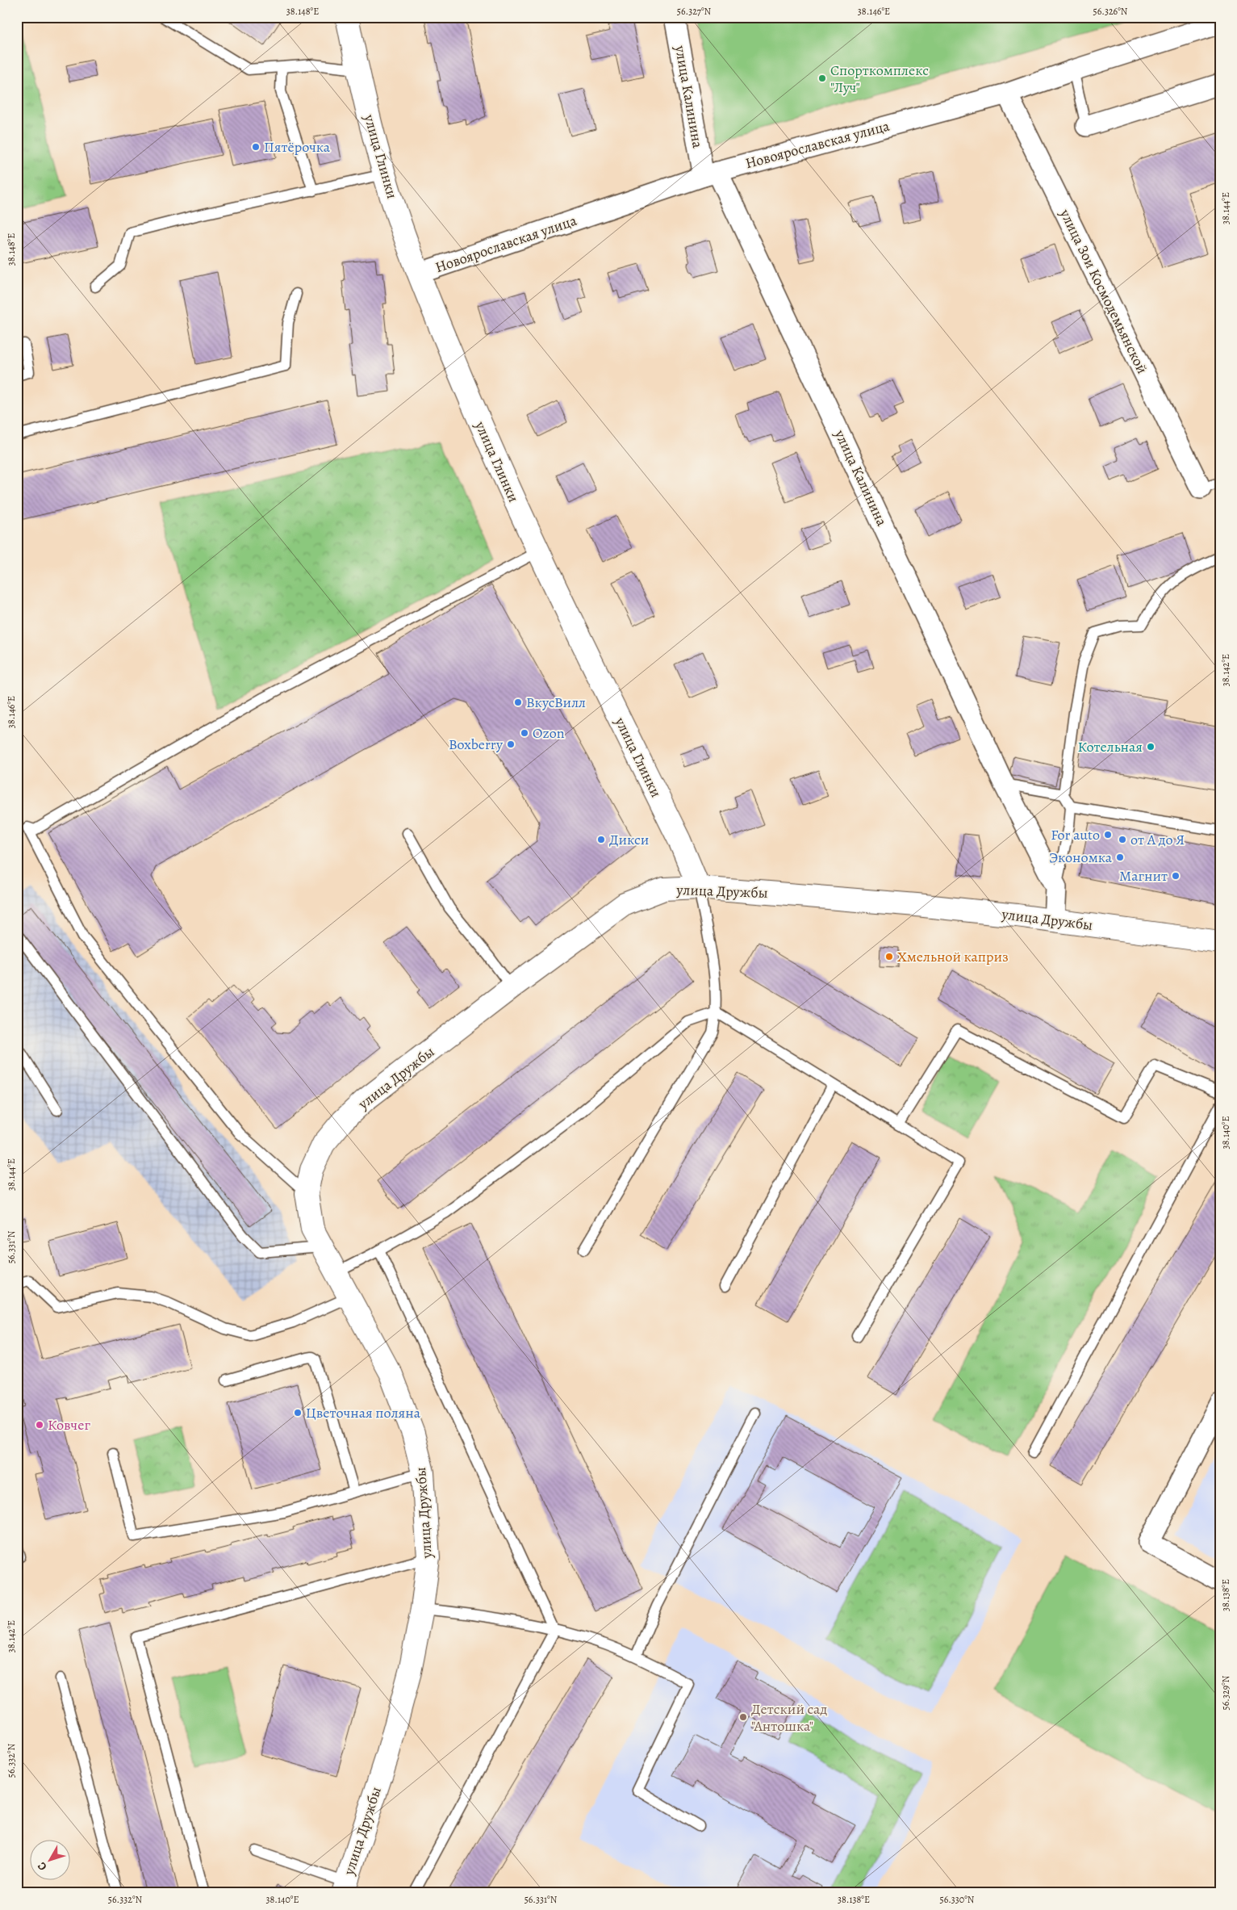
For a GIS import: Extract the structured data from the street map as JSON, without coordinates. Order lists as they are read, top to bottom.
{
  "streets": {
    "street": [
      "улица Калинина",
      "Новоярославская улица",
      "улица Глинки",
      "улица Зои Космодемьянской",
      "улица Дружбы"
    ]
  },
  "crossings": [
    ["улица Калинина", "Новоярославская улица"],
    ["Новоярославская улица", "улица Глинки"],
    ["Новоярославская улица", "улица Зои Космодемьянской"],
    ["улица Глинки", "улица Дружбы"]
  ],
  "places": [
    "Спорткомплекс \"Луч\"",
    "Пятёрочка",
    "ВкусВилл",
    "Ozon",
    "Boxberry",
    "Котельная",
    "For auto",
    "Дикси",
    "от А до Я",
    "Экономка",
    "Магнит",
    "Хмельной каприз",
    "Цветочная поляна",
    "Ковчег",
    "Детский сад \"Антошка\""
  ],
  "north": "bottom left",
  "coordinates": [
    "38.148°E",
    "56.327°N",
    "38.146°E",
    "56.326°N",
    "38.144°E",
    "38.142°E",
    "38.140°E",
    "56.331°N",
    "38.138°E",
    "56.329°N",
    "56.332°N",
    "56.330°N"
  ]
}
